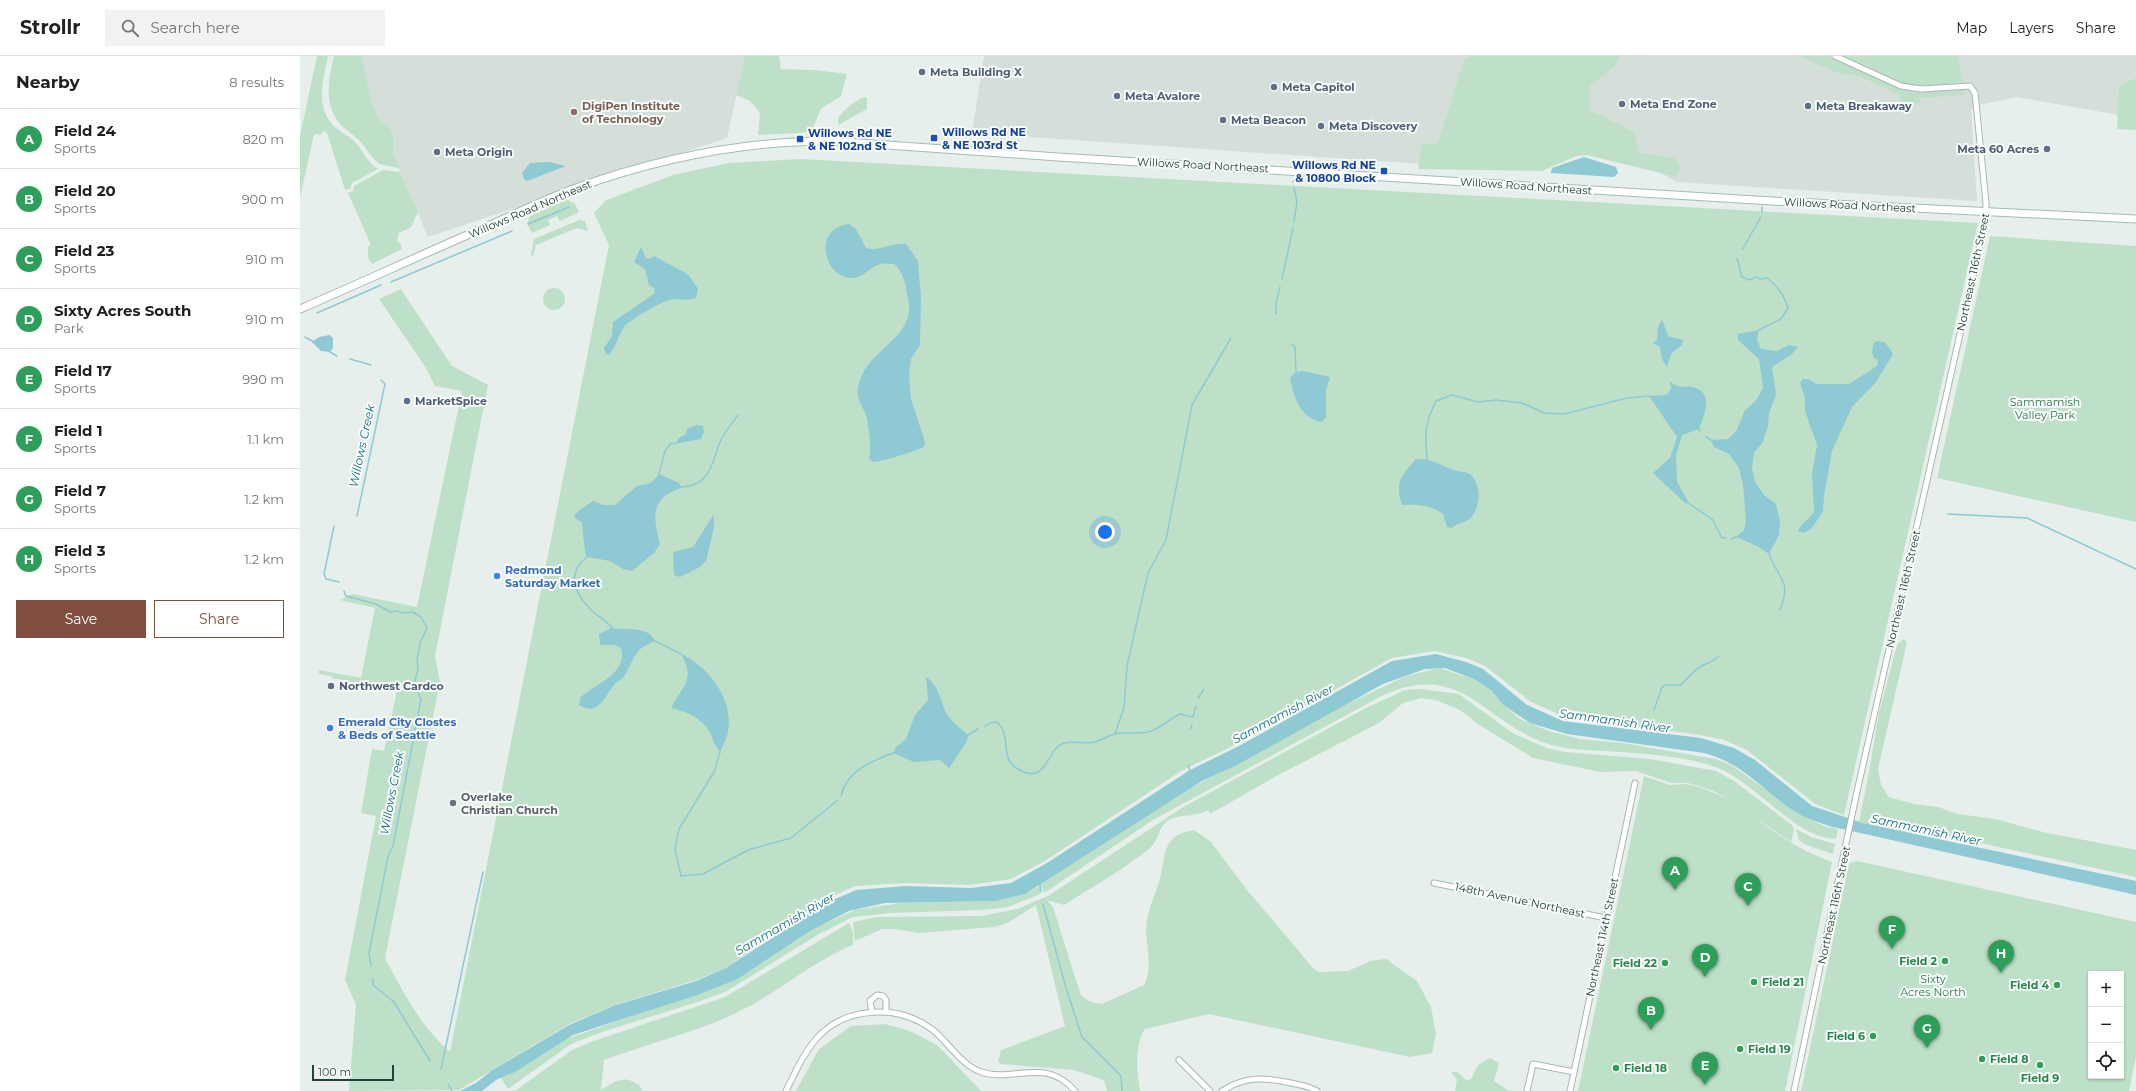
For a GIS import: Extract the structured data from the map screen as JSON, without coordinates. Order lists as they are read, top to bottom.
{
  "streets": {
    "main road": ["Willows Road Northeast"],
    "street": ["Northeast 116th Street", "148th Avenue Northeast", "Northeast 114th Street"]
  },
  "crossings": [
    ["Willows Road Northeast", "Northeast 116th Street"],
    ["148th Avenue Northeast", "Northeast 114th Street"]
  ],
  "water": ["Willows Creek", "Sammamish River"],
  "parks": ["Sammamish Valley Park", "Sixty Acres North"],
  "places": {
    "other": [
      "Meta Building X",
      "Meta Capitol",
      "Meta Avalore",
      "Meta End Zone",
      "Meta Breakaway",
      "DigiPen Institute of Technology",
      "Meta Beacon",
      "Meta Discovery",
      "Meta 60 Acres",
      "Meta Origin",
      "MarketSpice",
      "Redmond Saturday Market",
      "Northwest Cardco",
      "Emerald City Clostes & Beds of Seattle",
      "Overlake Christian Church",
      "Field 2",
      "Field 22",
      "Field 21",
      "Field 4",
      "Field 6",
      "Field 19",
      "Field 8",
      "Field 9",
      "Field 18"
    ],
    "transit": ["Willows Rd NE & NE 103rd St", "Willows Rd NE & NE 102nd St", "Willows Rd NE & 10800 Block"]
  },
  "scale_bar": "100 m",
  "page": {
    "header": "Strollr",
    "search": "Search here",
    "nav": ["Map", "Layers", "Share"],
    "heading": ["Nearby", "8 results"],
    "list": [
      {
        "mark": "A",
        "name": "Field 24",
        "note": "Sports",
        "value": "820 m"
      },
      {
        "mark": "B",
        "name": "Field 20",
        "note": "Sports",
        "value": "900 m"
      },
      {
        "mark": "C",
        "name": "Field 23",
        "note": "Sports",
        "value": "910 m"
      },
      {
        "mark": "D",
        "name": "Sixty Acres South",
        "note": "Park",
        "value": "910 m"
      },
      {
        "mark": "E",
        "name": "Field 17",
        "note": "Sports",
        "value": "990 m"
      },
      {
        "mark": "F",
        "name": "Field 1",
        "note": "Sports",
        "value": "1.1 km"
      },
      {
        "mark": "G",
        "name": "Field 7",
        "note": "Sports",
        "value": "1.2 km"
      },
      {
        "mark": "H",
        "name": "Field 3",
        "note": "Sports",
        "value": "1.2 km"
      }
    ],
    "buttons": ["Save", "Share"],
    "pins": [
      "A",
      "C",
      "F",
      "H",
      "D",
      "B",
      "G",
      "E"
    ],
    "map_buttons": ["+", "−"],
    "scale": "100 m"
  }
}
